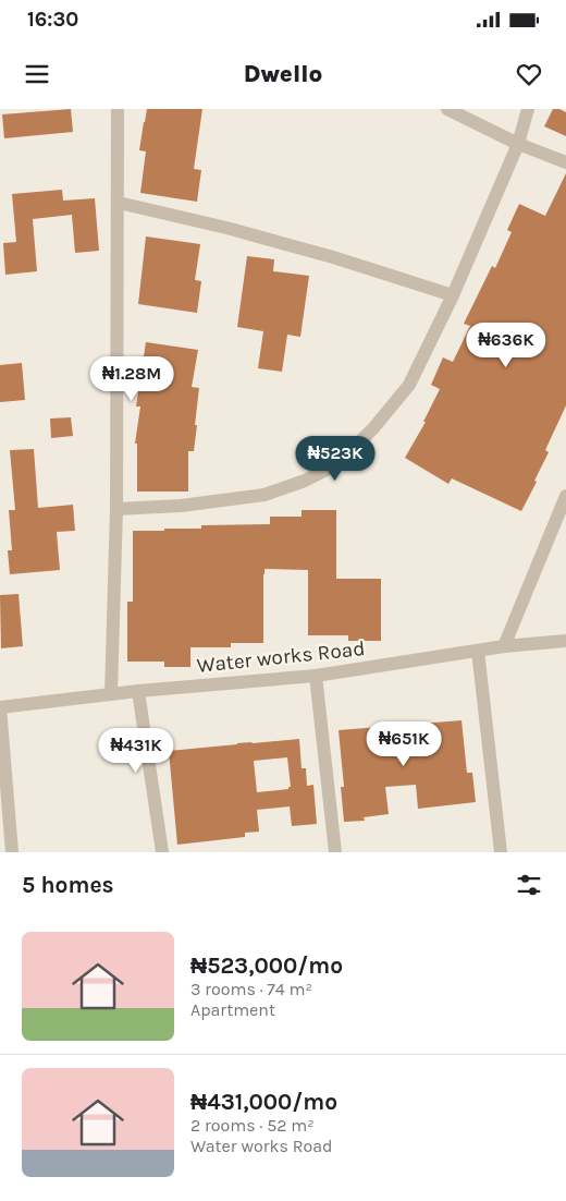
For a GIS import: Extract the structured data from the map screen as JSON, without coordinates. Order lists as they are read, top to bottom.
{
  "streets": {
    "street": ["Water works Road"]
  },
  "page": {
    "status": "16:30",
    "header": "Dwello",
    "price": [
      "₦636K",
      "₦1.28M",
      "₦523K",
      "₦651K",
      "₦431K"
    ],
    "heading": "5 homes",
    "list": [
      {
        "name": "₦523,000/mo",
        "note": "3 rooms · 74 m² · Apartment"
      },
      {
        "name": "₦431,000/mo",
        "note": "2 rooms · 52 m² · Water works Road"
      }
    ]
  }
}
